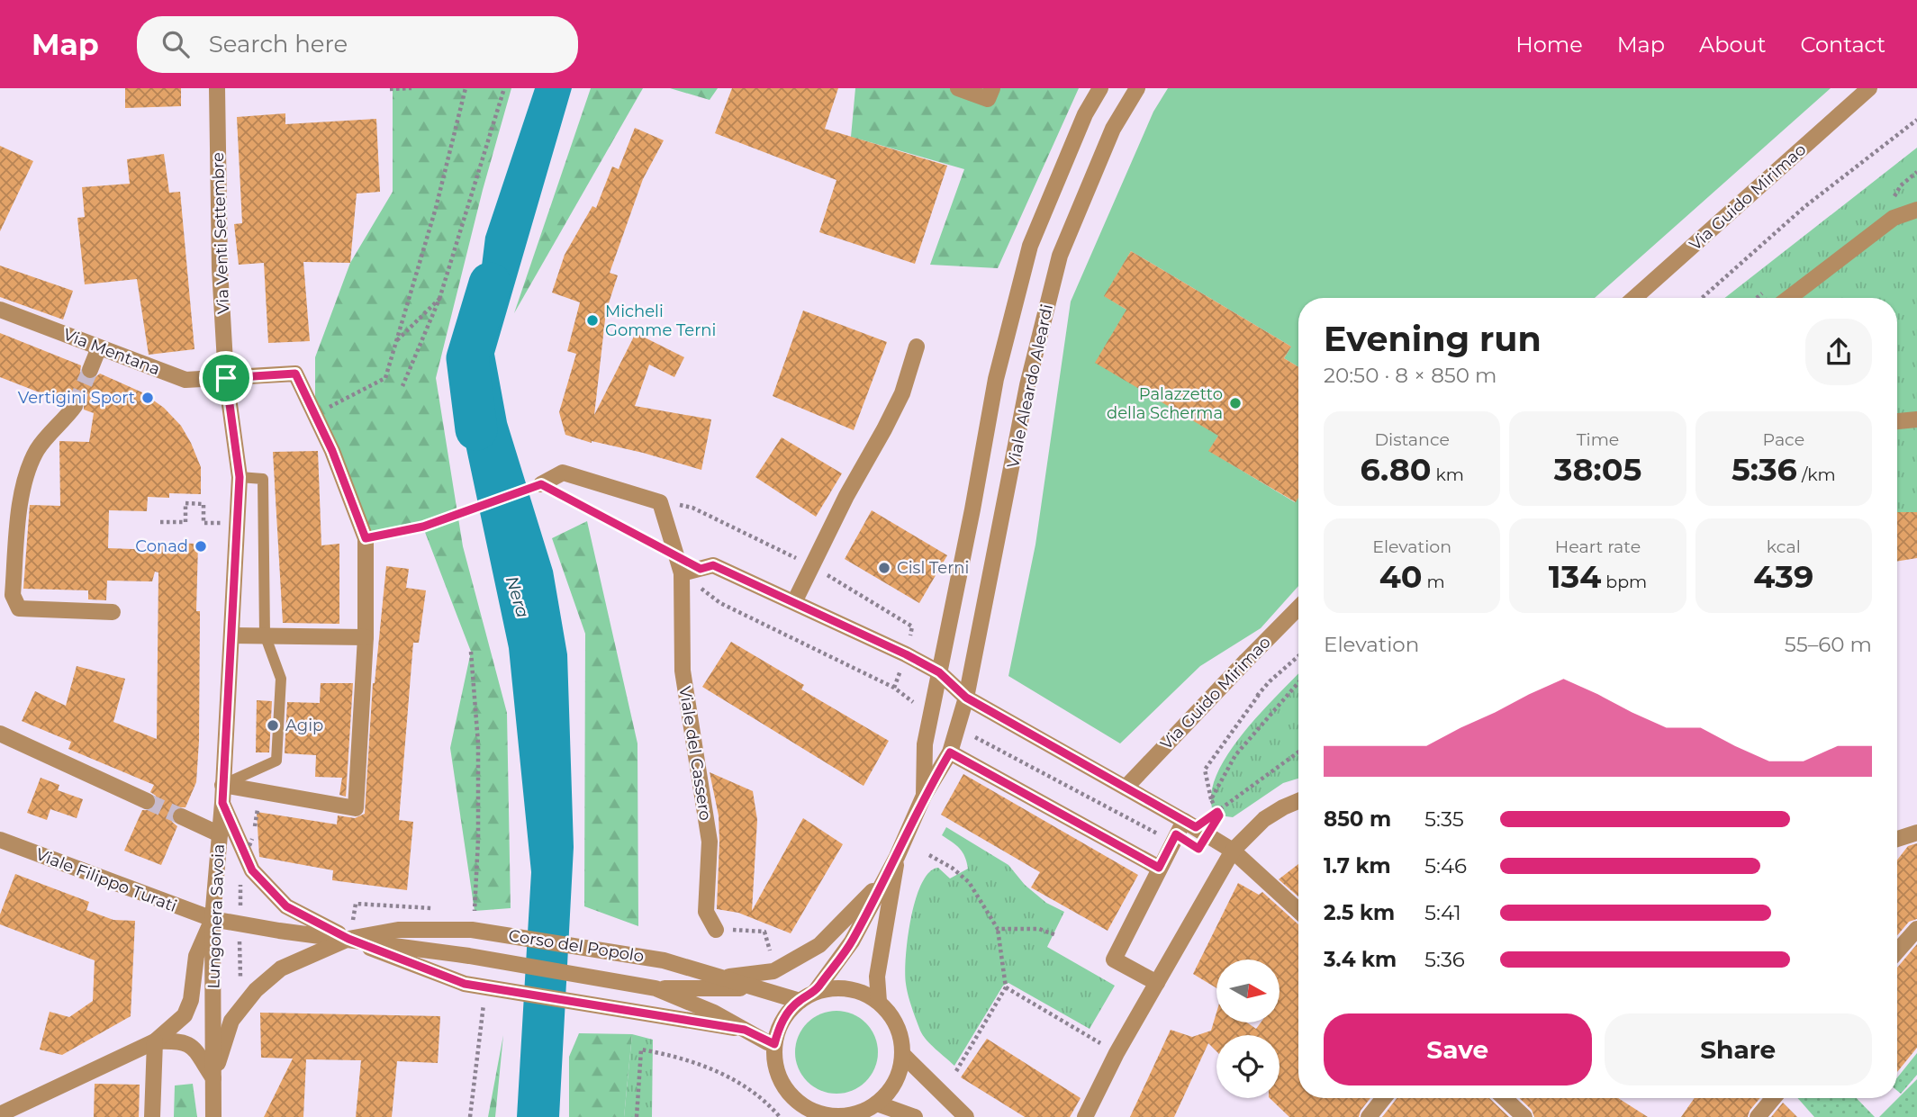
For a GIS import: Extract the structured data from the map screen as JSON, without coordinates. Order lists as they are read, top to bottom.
{
  "streets": {
    "street": [
      "Via Guido Mirimao",
      "Via Venti Settembre",
      "Via Mentana",
      "Viale Aleardo Aleardi",
      "Viale del Cassero",
      "Viale Filippo Turati",
      "Lungonera Savoia",
      "Corso del Popolo"
    ]
  },
  "crossings": [
    ["Via Venti Settembre", "Via Mentana"],
    ["Via Venti Settembre", "Lungonera Savoia"],
    ["Via Mentana", "Lungonera Savoia"],
    ["Viale Filippo Turati", "Lungonera Savoia"],
    ["Viale Filippo Turati", "Corso del Popolo"],
    ["Lungonera Savoia", "Corso del Popolo"]
  ],
  "water": ["Nera"],
  "places": [
    "Micheli Gomme Terni",
    "Vertigini Sport",
    "Palazzetto della Scherma",
    "Conad",
    "Cisl Terni",
    "Agip"
  ],
  "north": "right",
  "page": {
    "header": "Map",
    "search": "Search here",
    "nav": [
      "Home",
      "Map",
      "About",
      "Contact"
    ],
    "heading": ["Evening run", "20:50 · 8 × 850 m"],
    "stats": [
      ["Distance", "6.80 km"],
      ["Time", "38:05"],
      ["Pace", "5:36 /km"],
      ["Elevation", "40 m"],
      ["Heart rate", "134 bpm"],
      ["kcal", "439"]
    ],
    "chart": ["Elevation", "55–60 m"],
    "list": [
      {
        "name": "850 m",
        "note": "5:35"
      },
      {
        "name": "1.7 km",
        "note": "5:46"
      },
      {
        "name": "2.5 km",
        "note": "5:41"
      },
      {
        "name": "3.4 km",
        "note": "5:36"
      }
    ],
    "buttons": ["Save", "Share"]
  }
}
